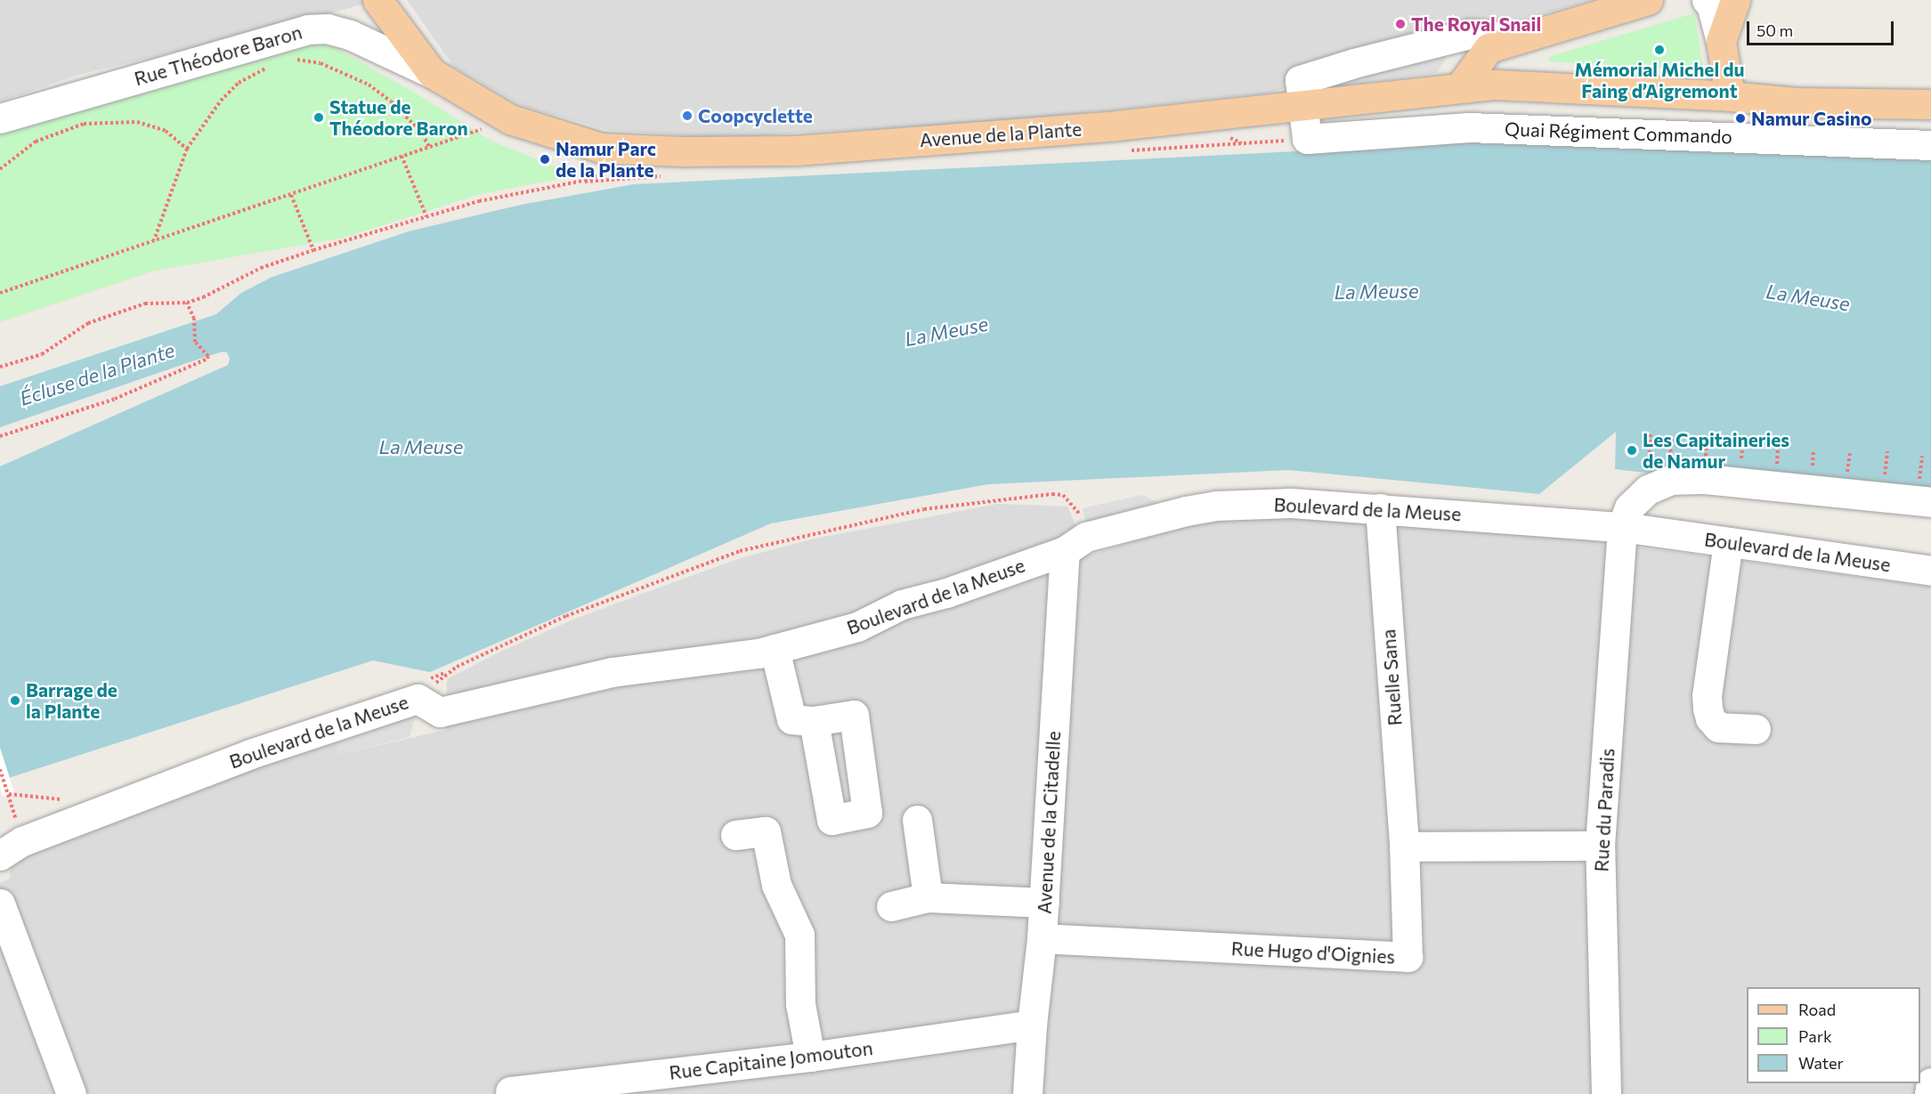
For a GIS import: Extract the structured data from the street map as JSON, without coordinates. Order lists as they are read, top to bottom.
{
  "streets": {
    "main road": ["Avenue de la Plante"],
    "street": [
      "Rue Théodore Baron",
      "Quai Régiment Commando",
      "Boulevard de la Meuse",
      "Ruelle Sana",
      "Rue du Paradis",
      "Avenue de la Citadelle",
      "Rue Hugo d'Oignies",
      "Rue Capitaine Jomouton"
    ]
  },
  "crossings": [
    ["Rue Théodore Baron", "Avenue de la Plante"],
    ["Boulevard de la Meuse", "Ruelle Sana"],
    ["Boulevard de la Meuse", "Rue du Paradis"],
    ["Boulevard de la Meuse", "Avenue de la Citadelle"],
    ["Ruelle Sana", "Rue Hugo d'Oignies"],
    ["Avenue de la Citadelle", "Rue Hugo d'Oignies"],
    ["Avenue de la Citadelle", "Rue Capitaine Jomouton"]
  ],
  "water": ["La Meuse", "Écluse de la Plante"],
  "places": [
    "The Royal Snail",
    "Mémorial Michel du Faing d’Aigremont",
    "Coopcyclette",
    "Statue de Théodore Baron",
    "Namur Casino",
    "Namur Parc de la Plante",
    "Les Capitaineries de Namur",
    "Barrage de la Plante"
  ],
  "legend": ["Road", "Park", "Water"],
  "scale_bar": "50 m"
}
